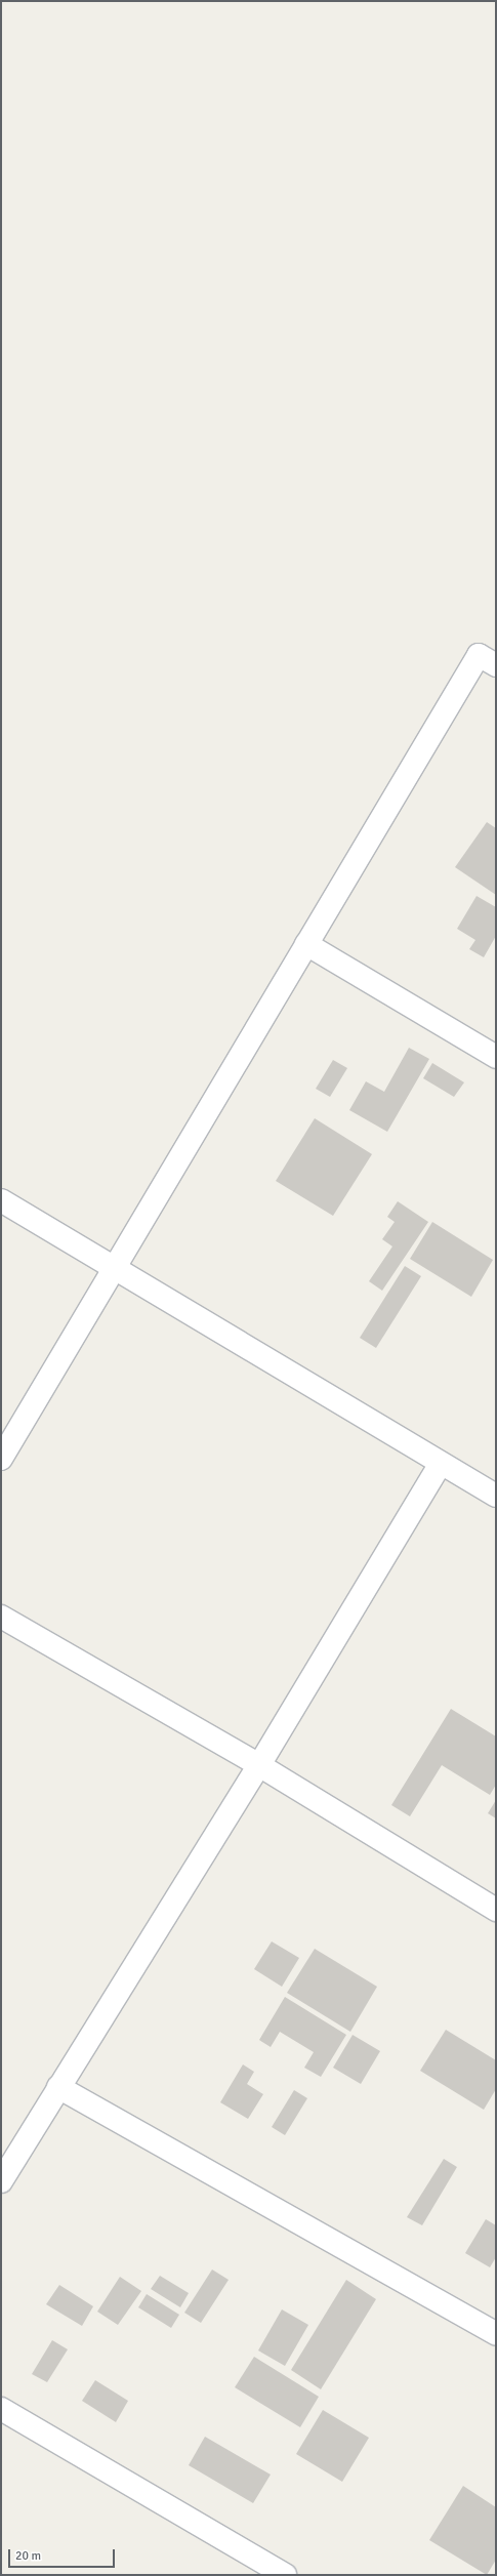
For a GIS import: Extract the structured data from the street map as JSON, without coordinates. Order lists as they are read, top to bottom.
{
  "scale_bar": "20 m"
}
